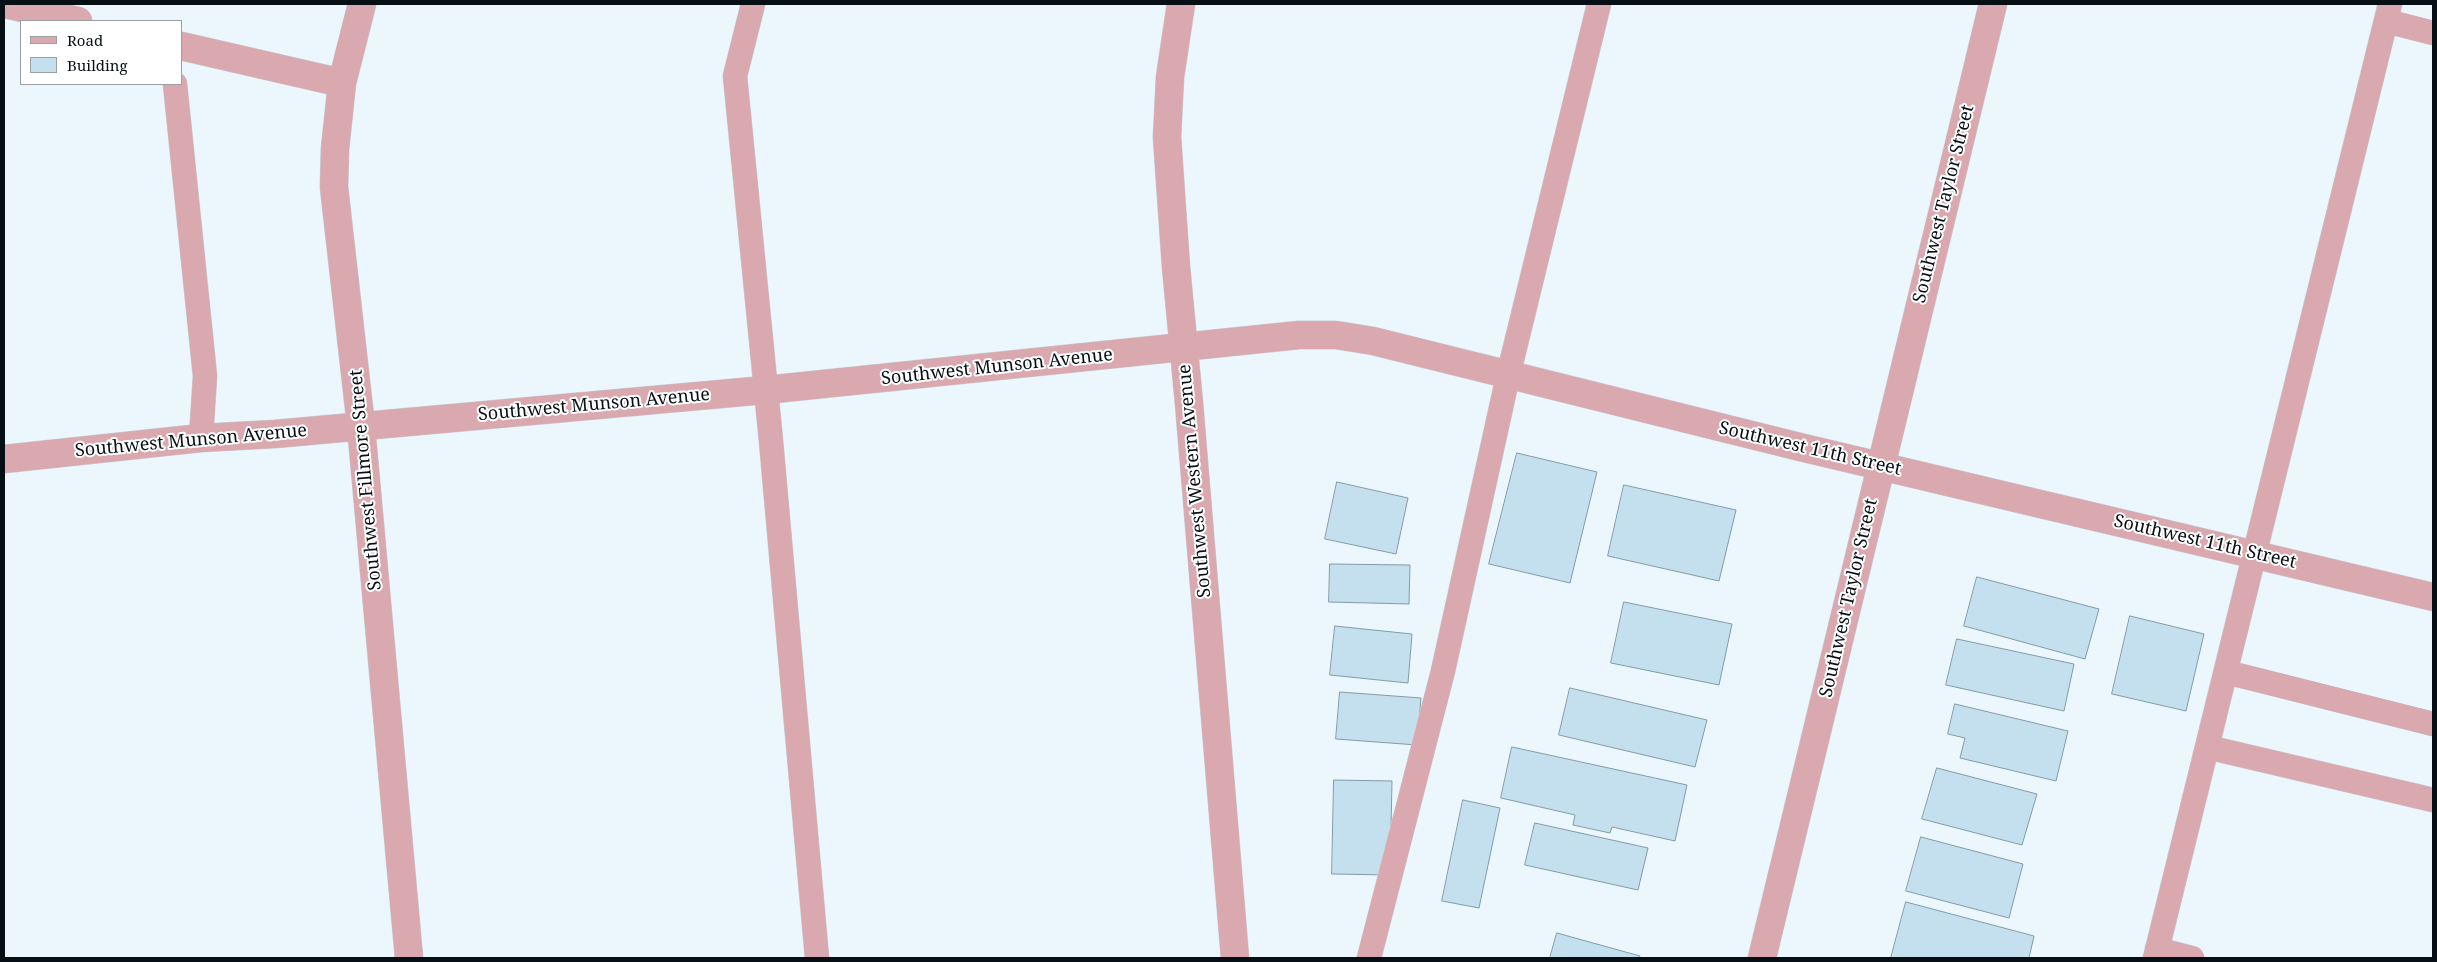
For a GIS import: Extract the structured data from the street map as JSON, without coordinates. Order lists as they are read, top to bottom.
{
  "streets": {
    "street": [
      "Southwest Taylor Street",
      "Southwest Munson Avenue",
      "Southwest 11th Street",
      "Southwest Fillmore Street",
      "Southwest Western Avenue"
    ]
  },
  "crossings": [
    ["Southwest Taylor Street", "Southwest 11th Street"],
    ["Southwest Munson Avenue", "Southwest 11th Street"],
    ["Southwest Munson Avenue", "Southwest Fillmore Street"],
    ["Southwest Munson Avenue", "Southwest Western Avenue"],
    ["Southwest 11th Street", "Southwest Western Avenue"]
  ],
  "legend": ["Road", "Building"]
}
